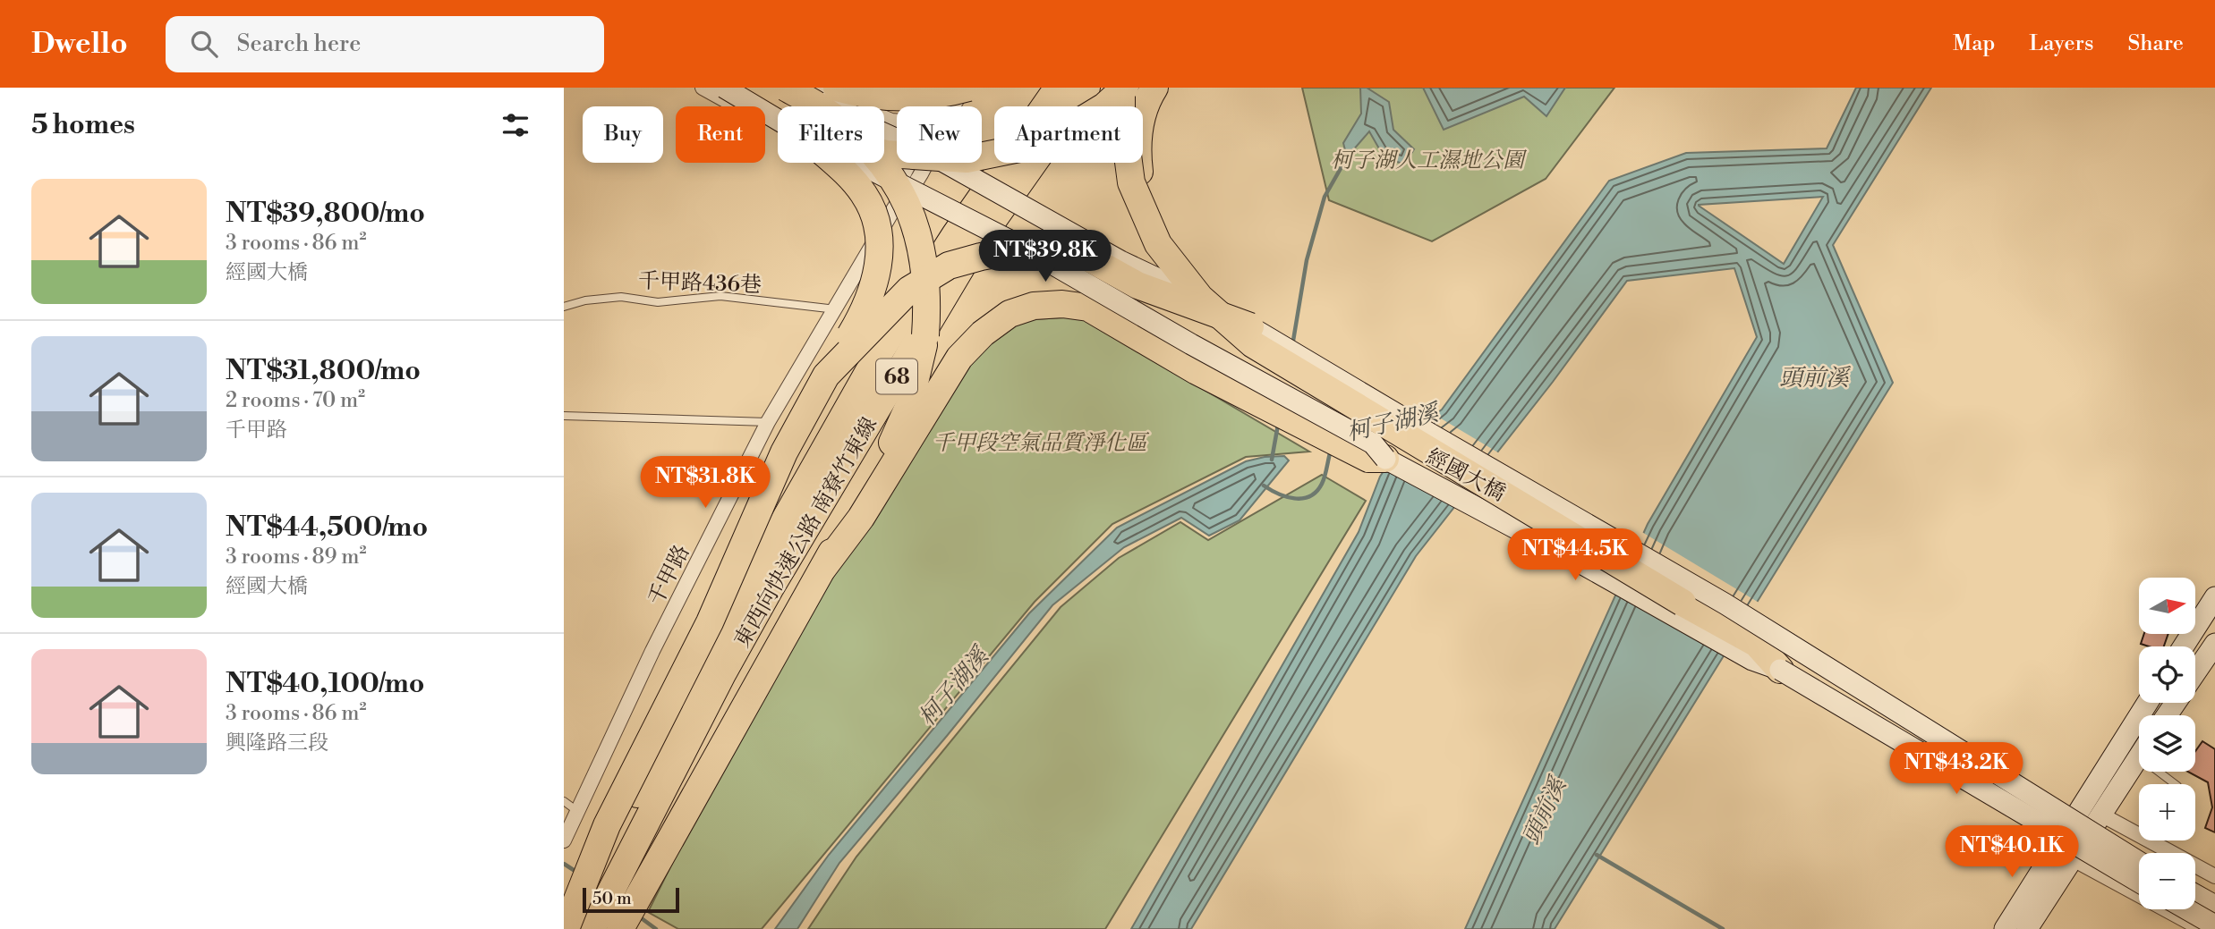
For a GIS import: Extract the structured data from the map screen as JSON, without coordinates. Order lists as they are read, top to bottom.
{
  "streets": {
    "highway": ["68", "東西向快速公路 南寮竹東線"],
    "main road": ["經國大橋"],
    "street": ["千甲路"],
    "lane": ["千甲路436巷"]
  },
  "crossings": [
    ["千甲路436巷", "千甲路"]
  ],
  "water": ["頭前溪", "柯子湖溪"],
  "parks": ["柯子湖人工濕地公園", "千甲段空氣品質淨化區"],
  "scale_bar": "50 m",
  "north": "right",
  "page": {
    "header": "Dwello",
    "search": "Search here",
    "nav": ["Map", "Layers", "Share"],
    "heading": "5 homes",
    "chip": [
      "Buy",
      "Rent",
      "Filters",
      "New",
      "Apartment"
    ],
    "list": [
      {
        "name": "NT$39,800/mo",
        "note": "3 rooms · 86 m² · 經國大橋"
      },
      {
        "name": "NT$31,800/mo",
        "note": "2 rooms · 70 m² · 千甲路"
      },
      {
        "name": "NT$44,500/mo",
        "note": "3 rooms · 89 m² · 經國大橋"
      },
      {
        "name": "NT$40,100/mo",
        "note": "3 rooms · 86 m² · 興隆路三段"
      }
    ],
    "price": [
      "NT$39.8K",
      "NT$31.8K",
      "NT$44.5K",
      "NT$43.2K",
      "NT$40.1K"
    ],
    "map_buttons": ["+", "−"],
    "scale": "50 m"
  }
}
